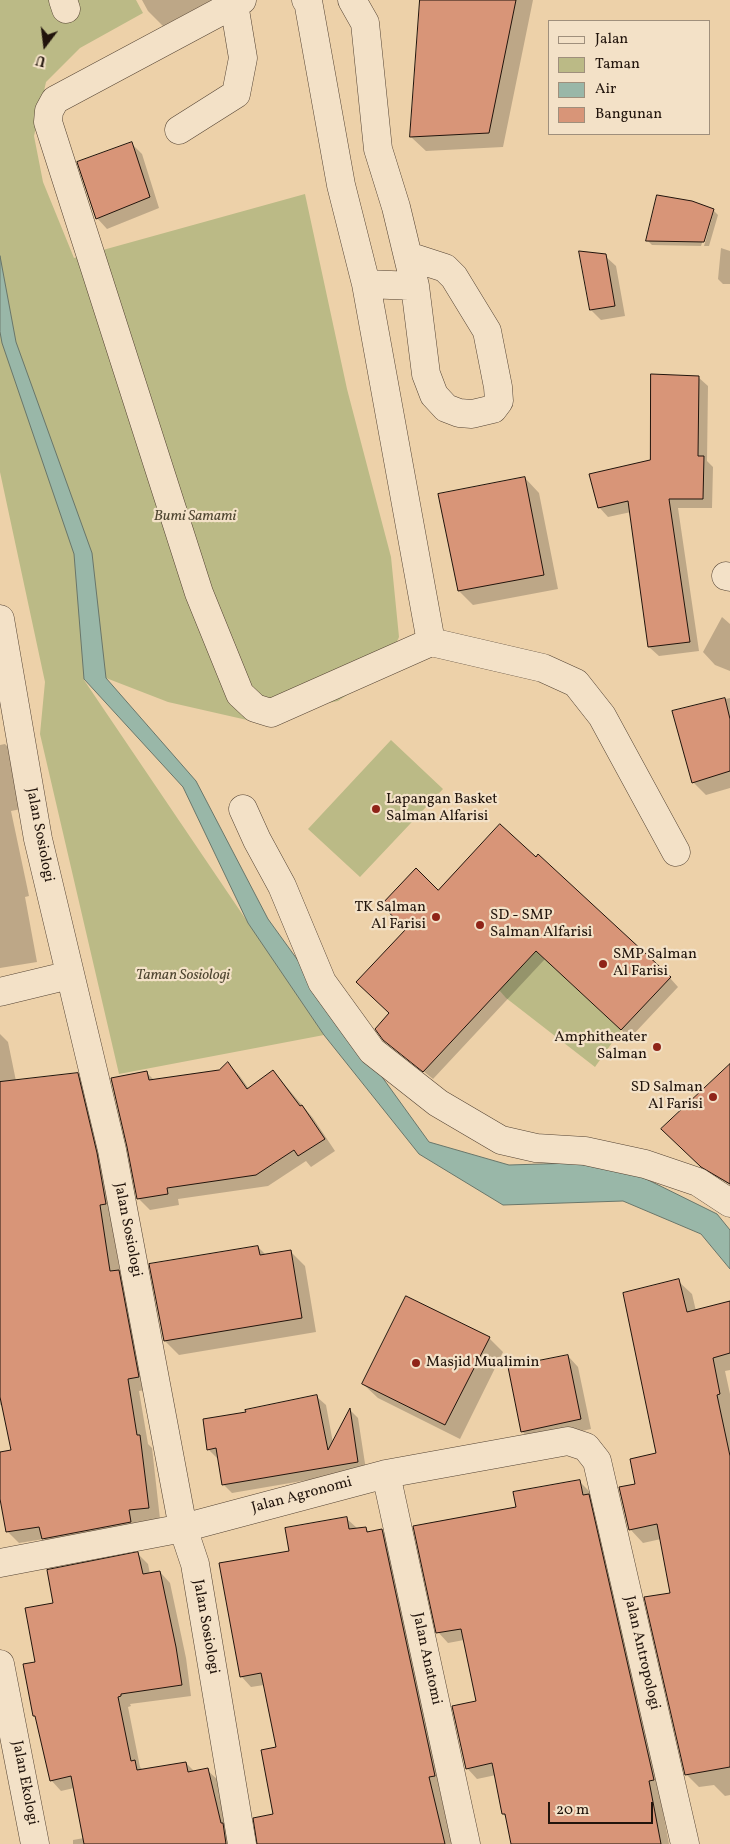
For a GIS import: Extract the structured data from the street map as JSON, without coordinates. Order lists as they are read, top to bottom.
{
  "streets": {
    "street": [
      "Jalan Sosiologi",
      "Jalan Agronomi",
      "Jalan Antropologi",
      "Jalan Anatomi",
      "Jalan Ekologi"
    ]
  },
  "crossings": [
    ["Jalan Sosiologi", "Jalan Agronomi"],
    ["Jalan Agronomi", "Jalan Antropologi"],
    ["Jalan Agronomi", "Jalan Anatomi"]
  ],
  "parks": ["Bumi Samami", "Taman Sosiologi"],
  "places": [
    "Lapangan Basket Salman Alfarisi",
    "TK Salman Al Farisi",
    "SD - SMP Salman Alfarisi",
    "SMP Salman Al Farisi",
    "Amphitheater Salman",
    "SD Salman Al Farisi",
    "Masjid Mualimin"
  ],
  "legend": [
    "Jalan",
    "Taman",
    "Air",
    "Bangunan"
  ],
  "scale_bar": "20 m",
  "north": "bottom"
}
